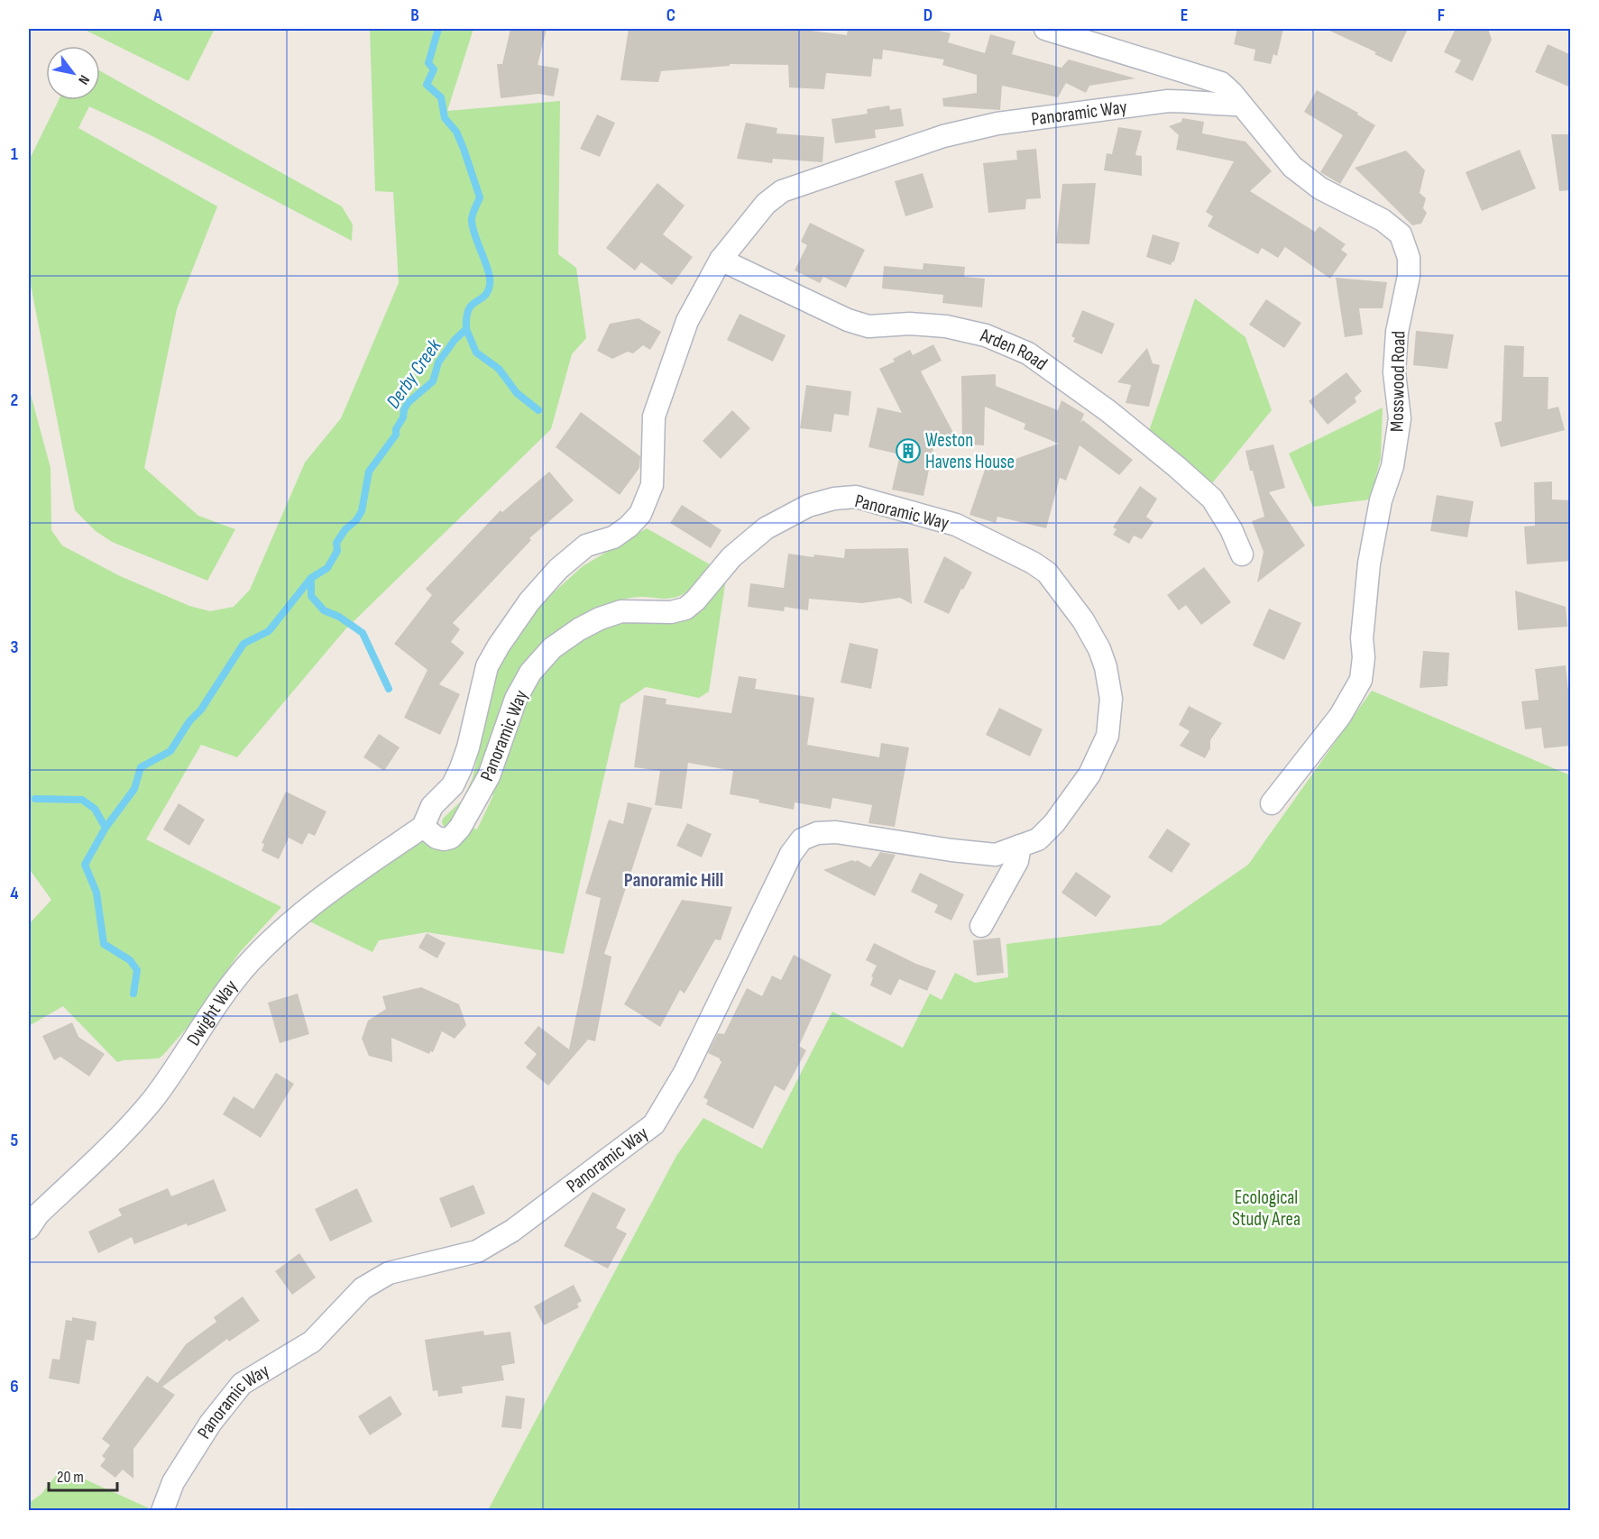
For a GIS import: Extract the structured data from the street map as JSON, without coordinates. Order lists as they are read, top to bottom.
{
  "streets": {
    "street": [
      "Panoramic Way",
      "Arden Road",
      "Mosswood Road",
      "Dwight Way"
    ]
  },
  "crossings": [
    ["Panoramic Way", "Arden Road"],
    ["Panoramic Way", "Mosswood Road"],
    ["Panoramic Way", "Dwight Way"]
  ],
  "districts": ["Panoramic Hill"],
  "water": ["Derby Creek"],
  "parks": ["Ecological Study Area"],
  "places": {
    "building": ["Weston Havens House"]
  },
  "scale_bar": "20 m",
  "north": "bottom right",
  "grid": {
    "columns": [
      "A",
      "B",
      "C",
      "D",
      "E",
      "F"
    ],
    "rows": [
      "1",
      "2",
      "3",
      "4",
      "5",
      "6"
    ]
  }
}
